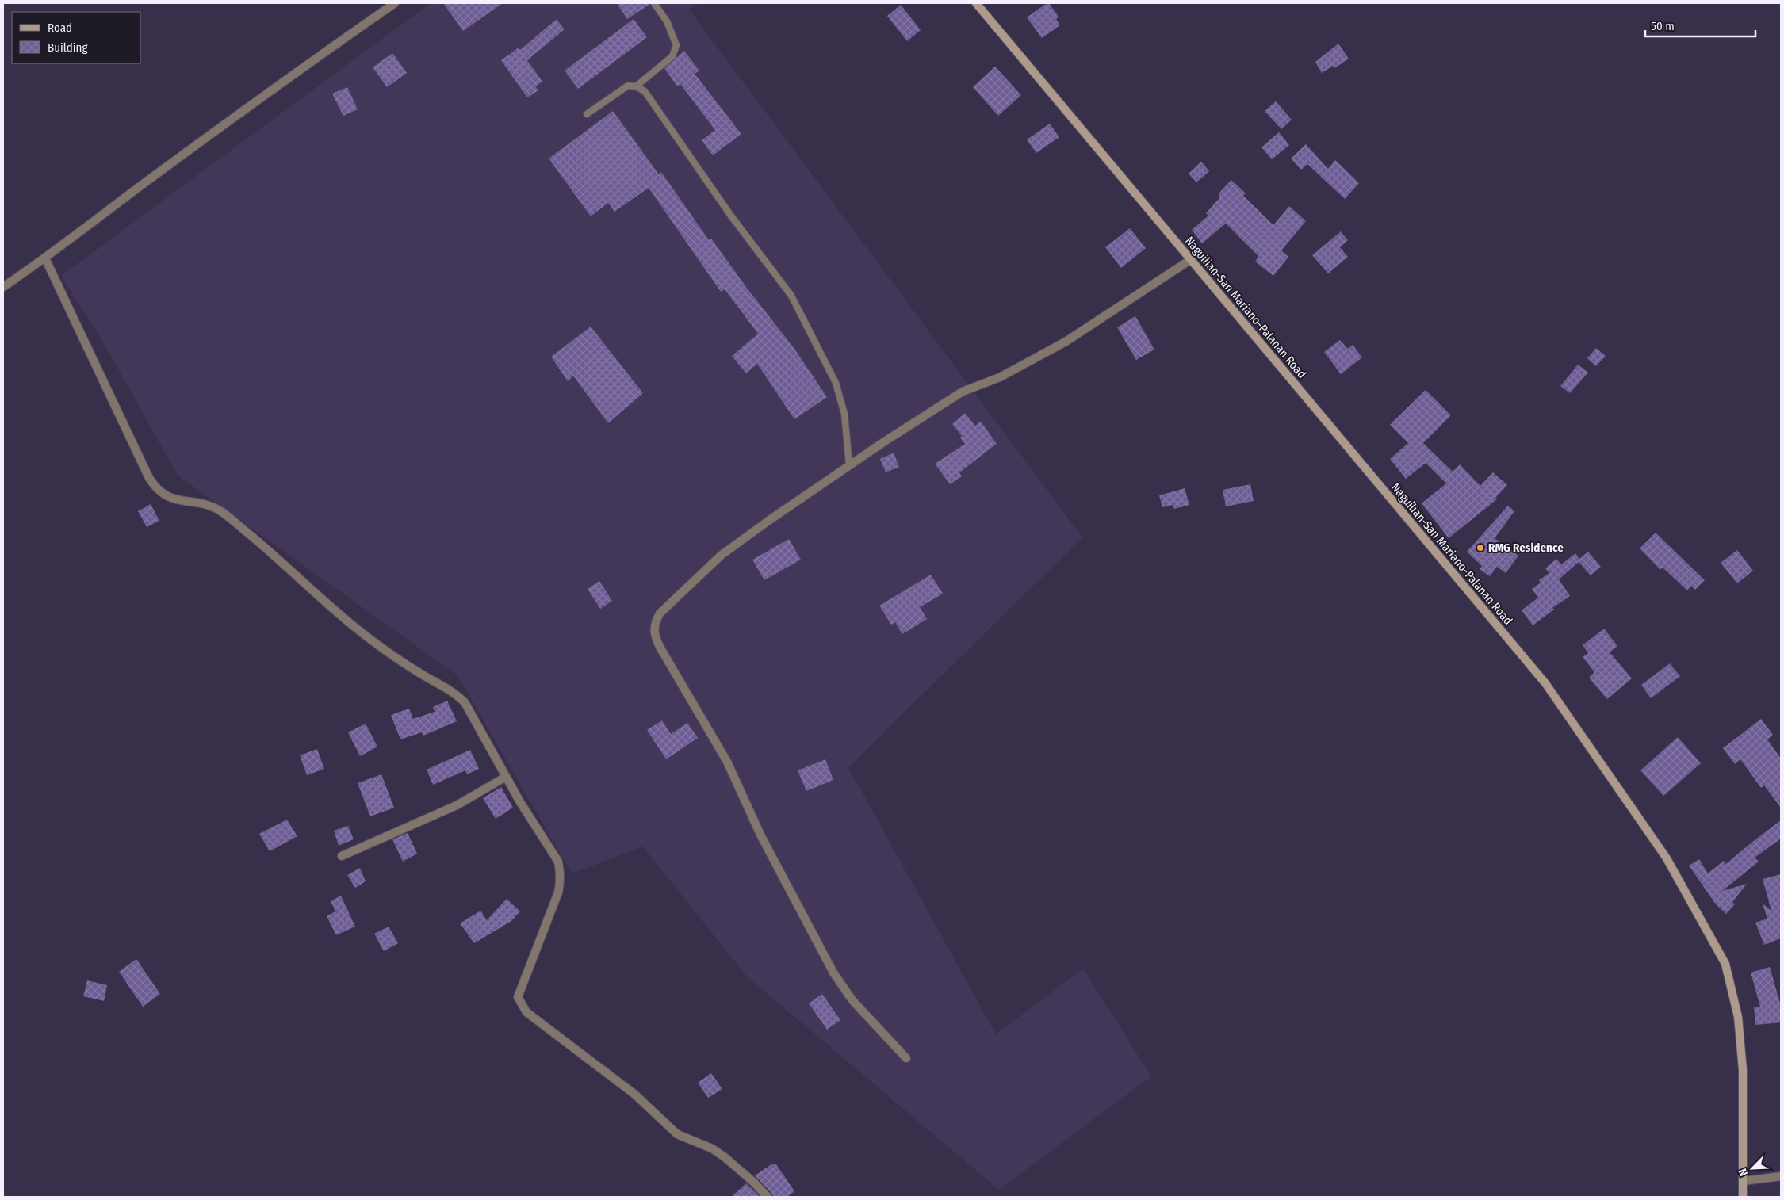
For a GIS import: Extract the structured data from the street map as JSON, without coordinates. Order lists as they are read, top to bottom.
{
  "streets": {
    "main road": ["Naguilian-San Mariano-Palanan Road"]
  },
  "places": ["RMG Residence"],
  "legend": ["Road", "Building"],
  "scale_bar": "50 m",
  "north": "bottom left"
}
